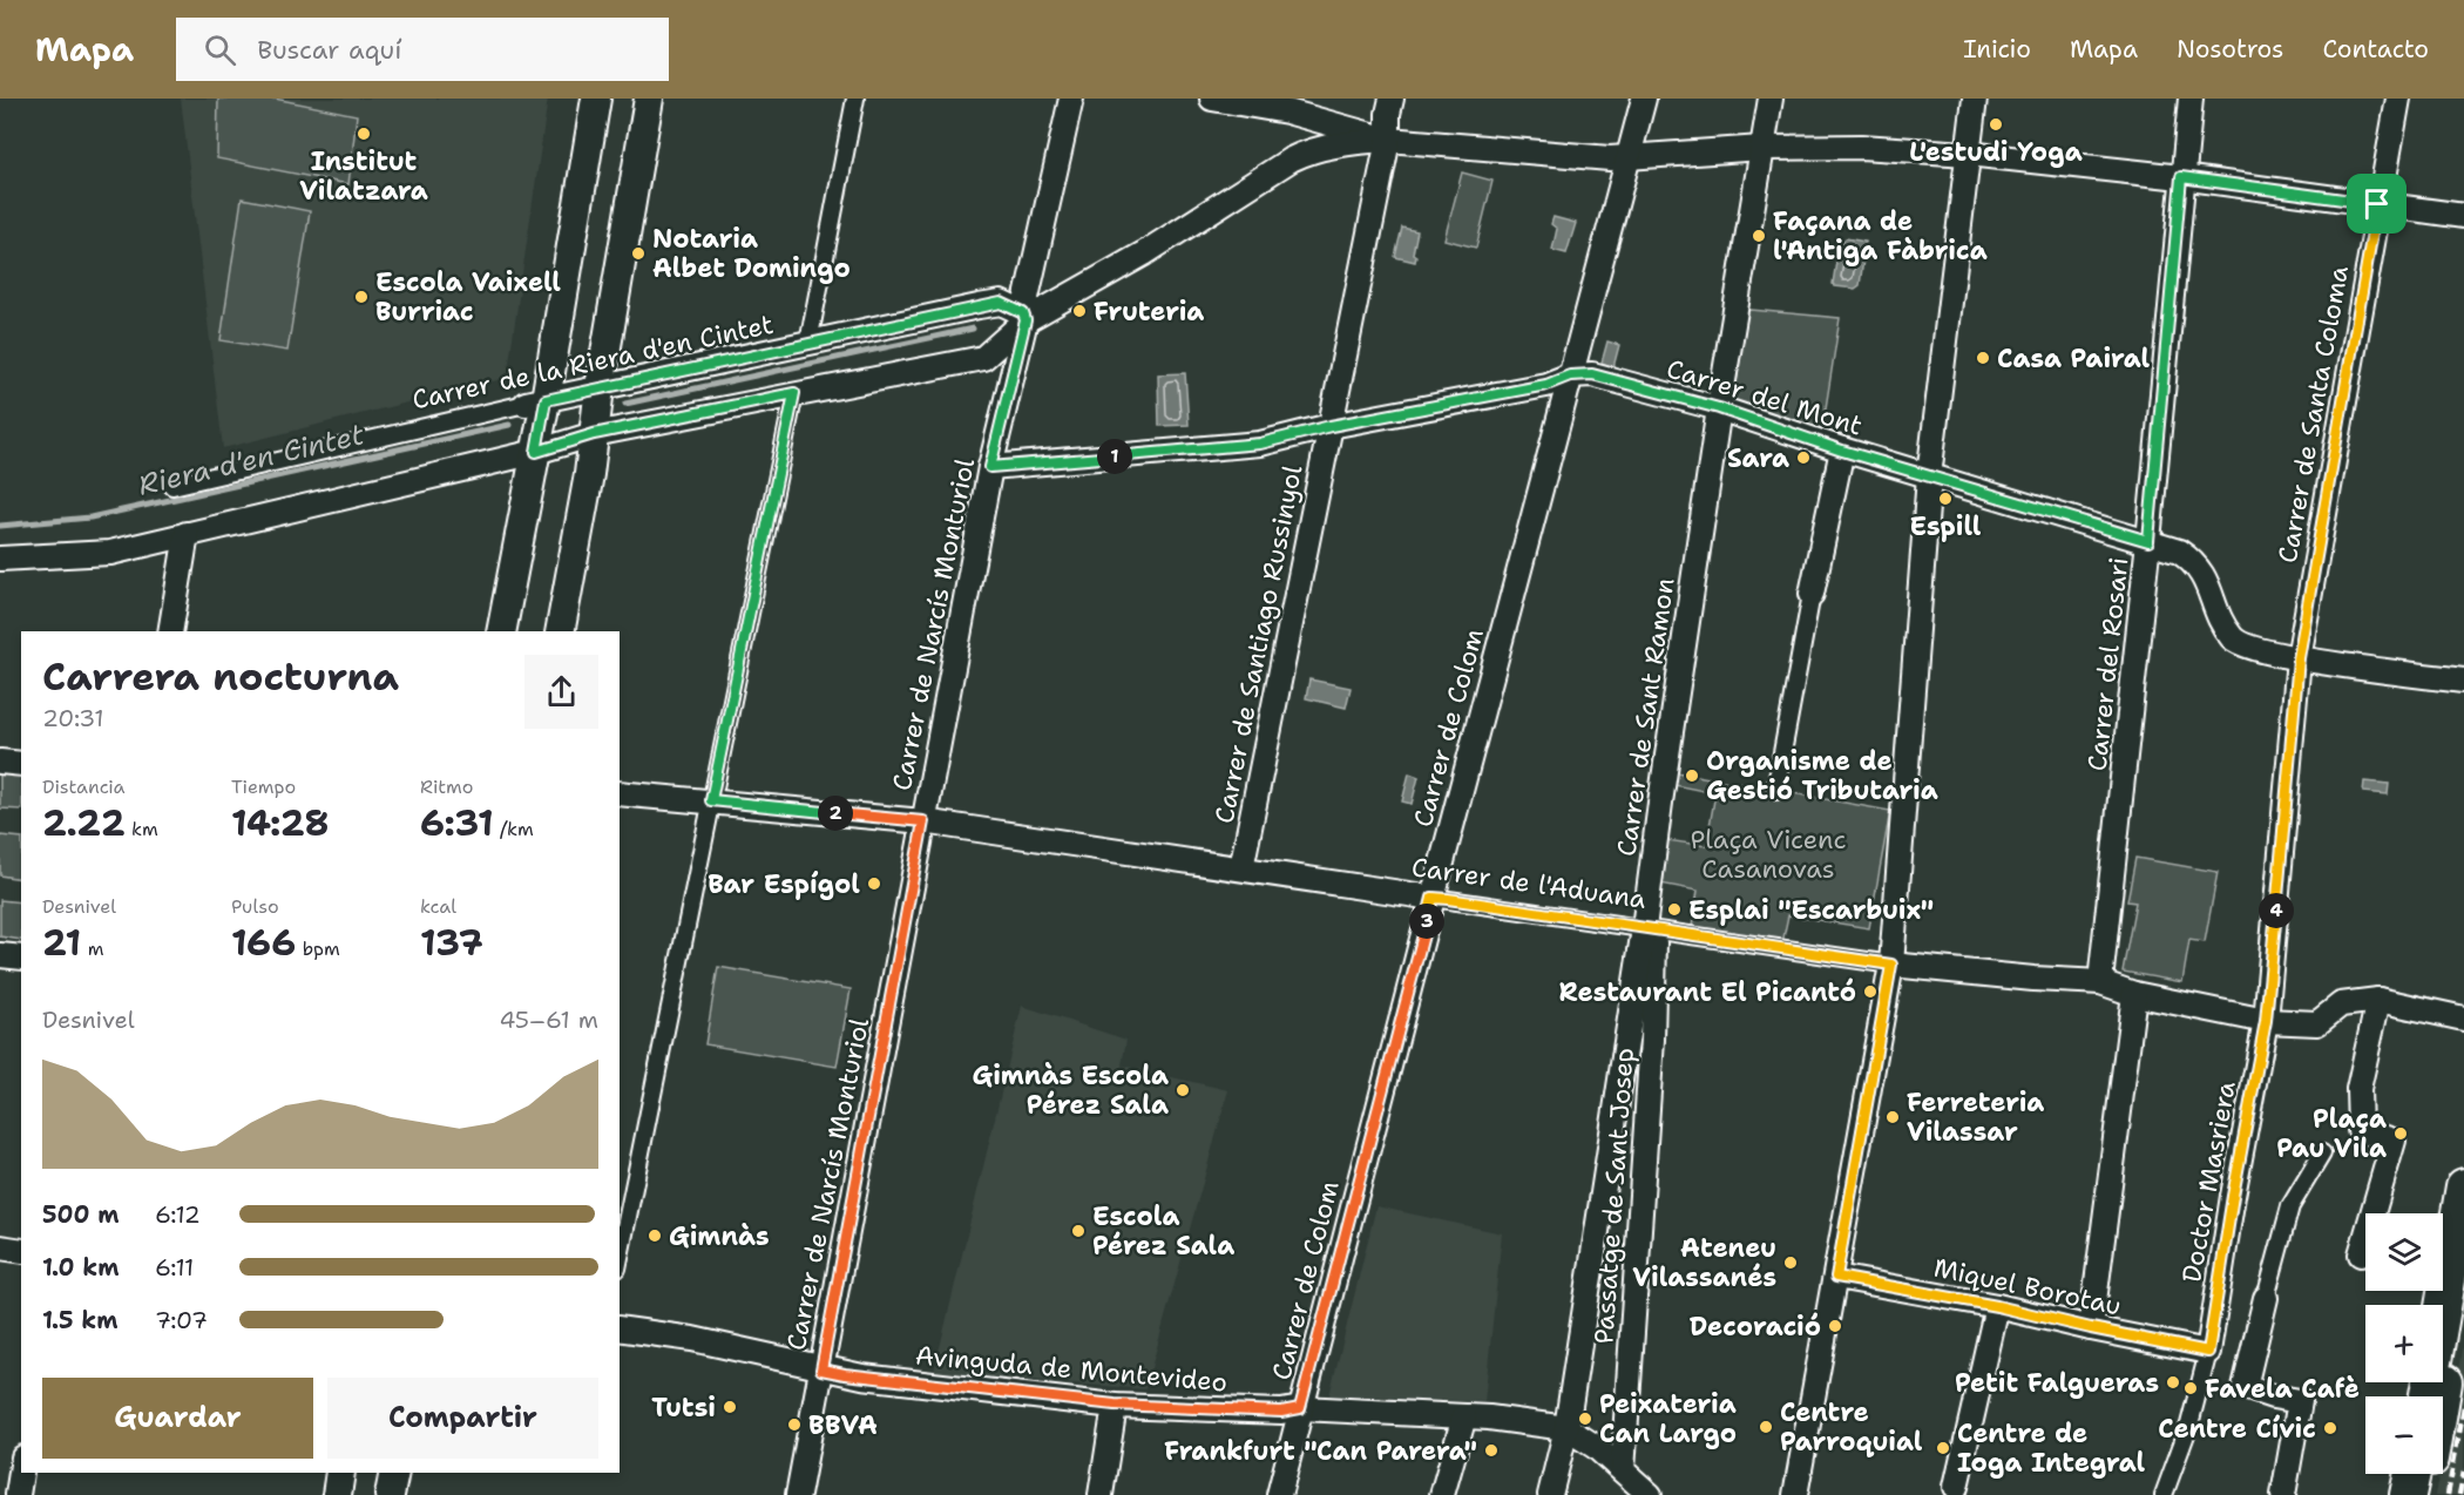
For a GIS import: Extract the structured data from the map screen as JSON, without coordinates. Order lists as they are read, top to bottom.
{
  "streets": {
    "street": [
      "Carrer de la Riera d'en Cintet",
      "Carrer del Mont",
      "Carrer de Santa Coloma",
      "Carrer de Narcís Monturiol",
      "Carrer de Santiago Russinyol",
      "Carrer del Rosari",
      "Carrer de Sant Ramon",
      "Carrer de Colom",
      "Carrer de l'Aduana",
      "Doctor Masriera",
      "Passatge de Sant Josep",
      "Miquel Borotau",
      "Avinguda de Montevideo"
    ]
  },
  "crossings": [
    ["Carrer de la Riera d'en Cintet", "Carrer de Narcís Monturiol"],
    ["Carrer del Mont", "Carrer de Santa Coloma"],
    ["Carrer del Mont", "Carrer de Narcís Monturiol"],
    ["Carrer del Mont", "Carrer de Santiago Russinyol"],
    ["Carrer del Mont", "Carrer del Rosari"],
    ["Carrer del Mont", "Carrer de Sant Ramon"],
    ["Carrer del Mont", "Carrer de Colom"],
    ["Carrer de Santa Coloma", "Carrer de l'Aduana"],
    ["Carrer de Santa Coloma", "Doctor Masriera"],
    ["Carrer de Narcís Monturiol", "Carrer de l'Aduana"],
    ["Carrer de Narcís Monturiol", "Avinguda de Montevideo"],
    ["Carrer de Santiago Russinyol", "Carrer de l'Aduana"],
    ["Carrer del Rosari", "Carrer de l'Aduana"],
    ["Carrer de Sant Ramon", "Carrer de l'Aduana"],
    ["Carrer de Sant Ramon", "Passatge de Sant Josep"],
    ["Carrer de Sant Ramon", "Avinguda de Montevideo"],
    ["Carrer de Colom", "Carrer de l'Aduana"],
    ["Carrer de Colom", "Avinguda de Montevideo"],
    ["Carrer de l'Aduana", "Doctor Masriera"],
    ["Carrer de l'Aduana", "Passatge de Sant Josep"],
    ["Doctor Masriera", "Miquel Borotau"]
  ],
  "water": ["Riera d'en Cintet"],
  "parks": ["Plaça Vicenc Casanovas"],
  "places": [
    "L'estudi Yoga",
    "Institut Vilatzara",
    "Façana de l'Antiga Fàbrica",
    "Notaria Albet Domingo",
    "Escola Vaixell Burriac",
    "Fruteria",
    "Casa Pairal",
    "Sara",
    "Espill",
    "Organisme de Gestió Tributaria",
    "Bar Espígol",
    "Esplai \"Escarbuix\"",
    "Restaurant El Picantó",
    "Gimnàs Escola Pérez Sala",
    "Ferreteria Vilassar",
    "Plaça Pau Vila",
    "Escola Pérez Sala",
    "Gimnàs",
    "Ateneu Vilassanés",
    "Decoració",
    "Petit Falgueras",
    "Favela Cafè",
    "Tutsi",
    "Peixateria Can Largo",
    "BBVA",
    "Centre Parroquial",
    "Centre Cívic",
    "Centre de Ioga Integral",
    "Frankfurt \"Can Parera\""
  ],
  "page": {
    "header": "Mapa",
    "search": "Buscar aquí",
    "nav": [
      "Inicio",
      "Mapa",
      "Nosotros",
      "Contacto"
    ],
    "pins": [
      "1",
      "2",
      "4",
      "3"
    ],
    "heading": ["Carrera nocturna", "20:31"],
    "stats": [
      ["Distancia", "2.22 km"],
      ["Tiempo", "14:28"],
      ["Ritmo", "6:31 /km"],
      ["Desnivel", "21 m"],
      ["Pulso", "166 bpm"],
      ["kcal", "137"]
    ],
    "chart": ["Desnivel", "45–61 m"],
    "list": [
      {
        "name": "500 m",
        "note": "6:12"
      },
      {
        "name": "1.0 km",
        "note": "6:11"
      },
      {
        "name": "1.5 km",
        "note": "7:07"
      }
    ],
    "map_buttons": ["+", "−"],
    "buttons": ["Guardar", "Compartir"]
  }
}
